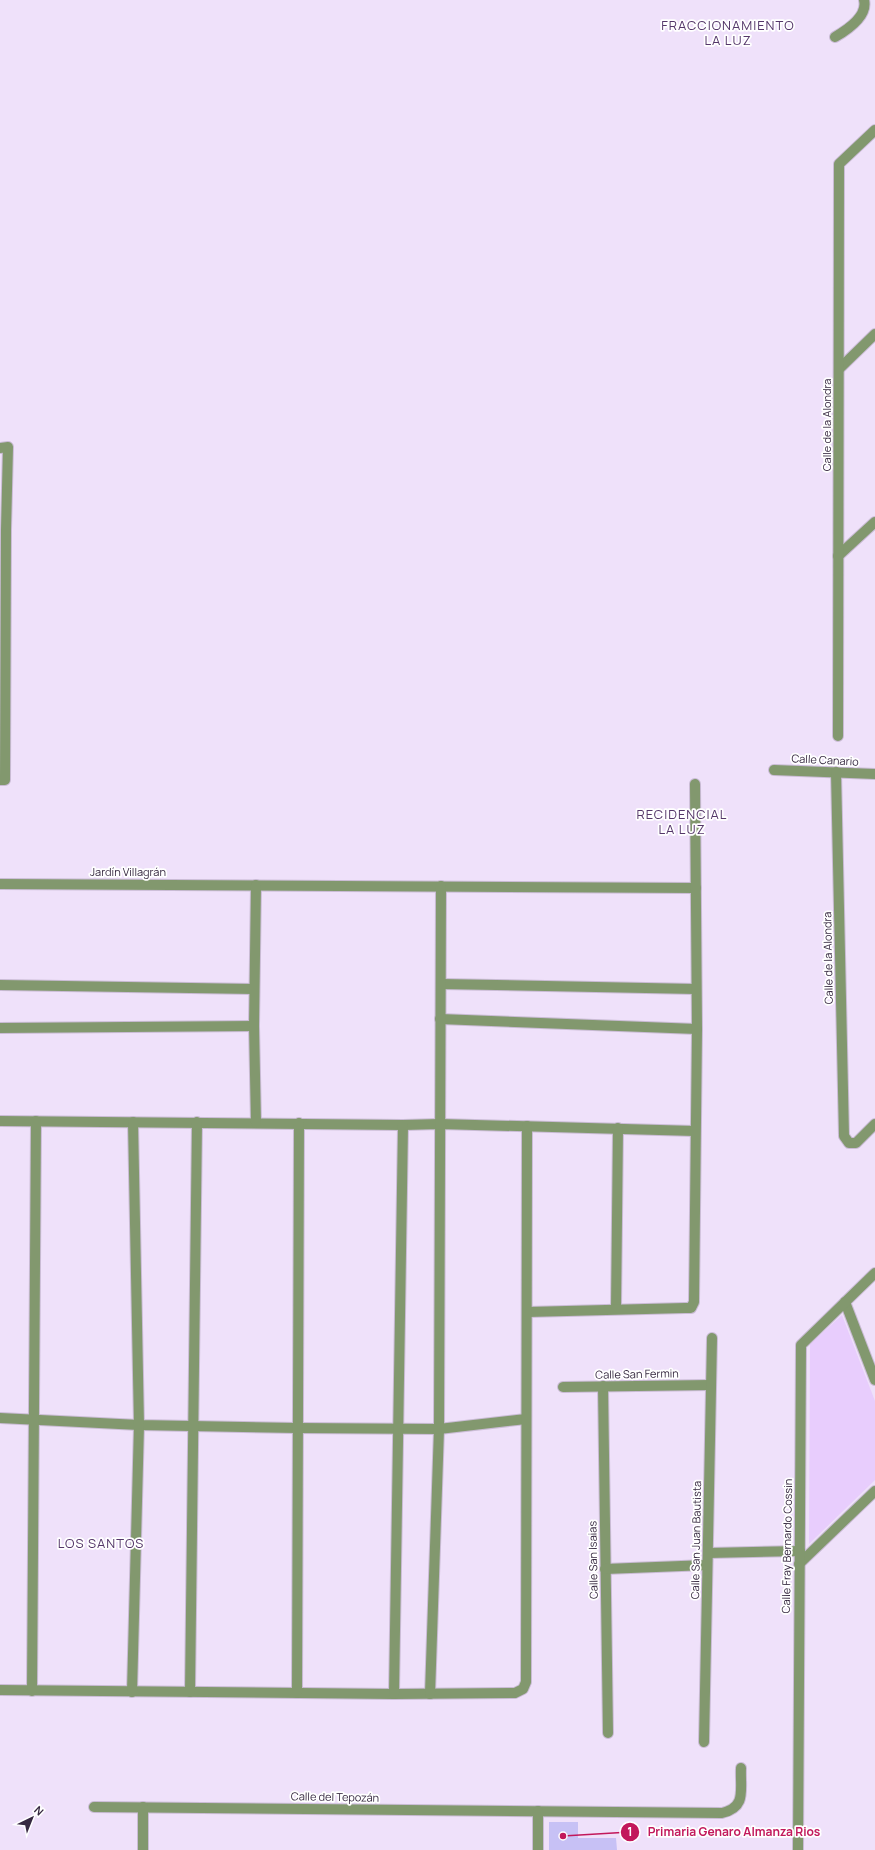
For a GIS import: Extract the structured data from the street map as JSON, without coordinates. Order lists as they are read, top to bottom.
{
  "streets": {
    "street": [
      "Calle de la Alondra",
      "Calle Canario",
      "Jardín Villagrán",
      "Calle San Fermin",
      "Calle San Juan Bautista",
      "Calle Fray Bernardo Cossin",
      "Calle San Isaias",
      "Calle del Tepozán"
    ]
  },
  "crossings": [
    ["Calle de la Alondra", "Calle Canario"],
    ["Calle San Fermin", "Calle San Juan Bautista"],
    ["Calle San Fermin", "Calle San Isaias"]
  ],
  "districts": ["FRACCIONAMIENTO LA LUZ", "RECIDENCIAL LA LUZ", "LOS SANTOS"],
  "places": ["Primaria Genaro Almanza Rios"],
  "north": "top right"
}
